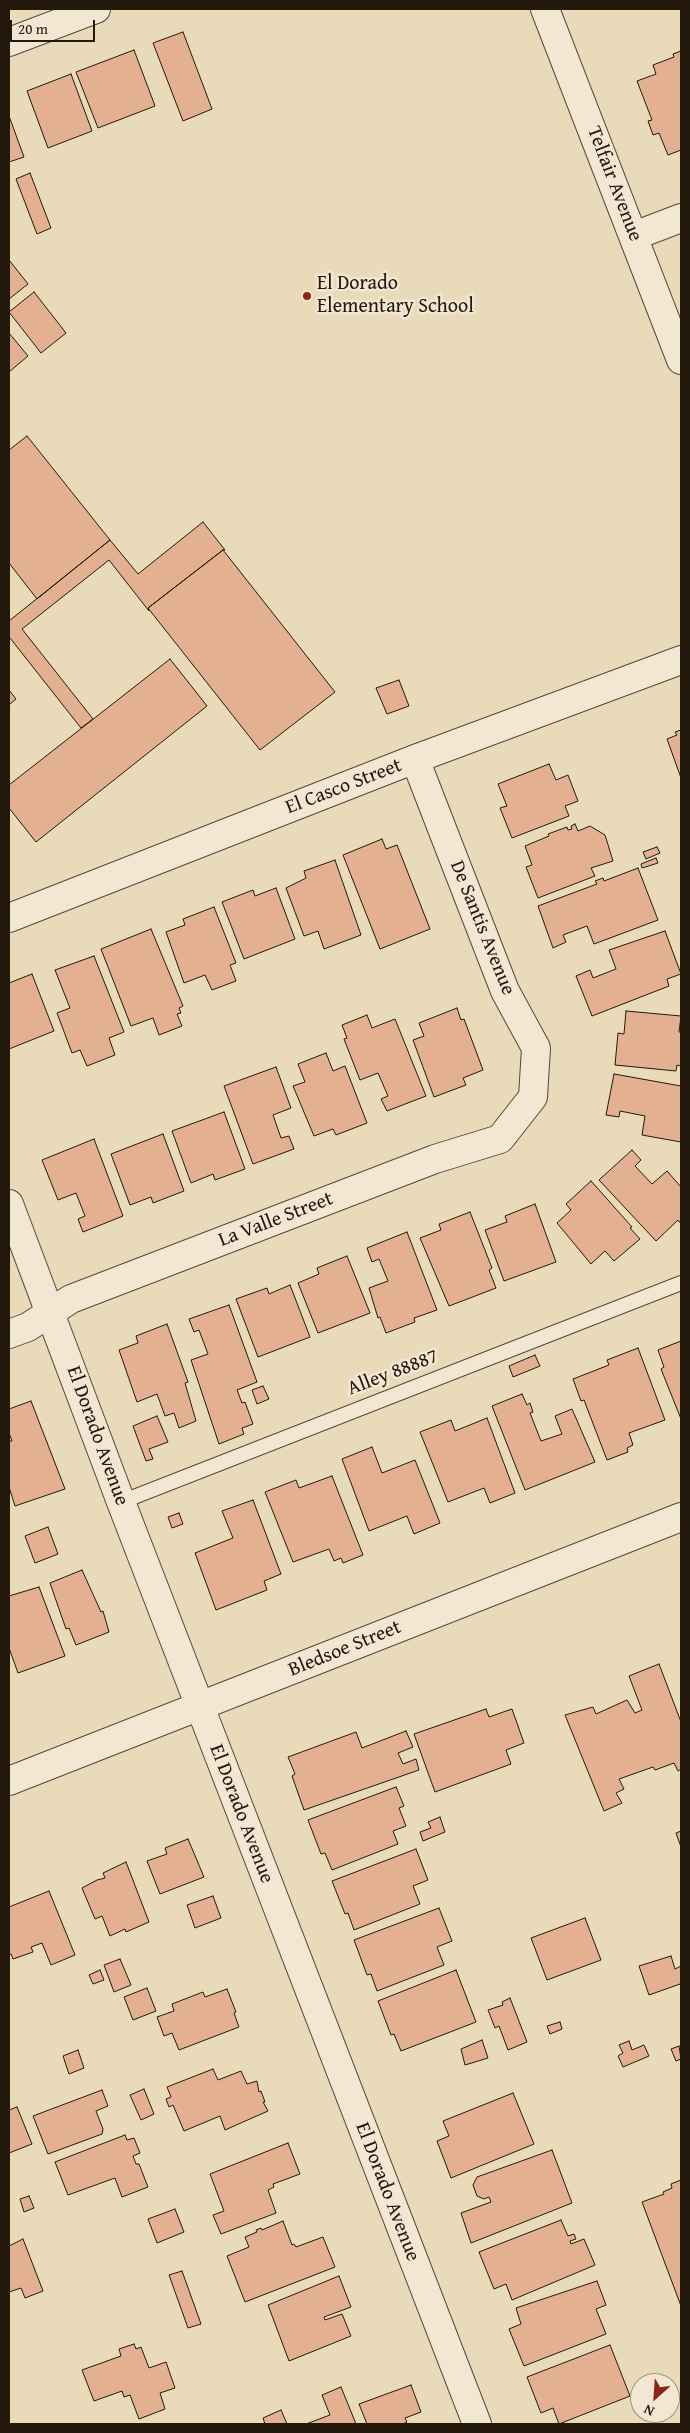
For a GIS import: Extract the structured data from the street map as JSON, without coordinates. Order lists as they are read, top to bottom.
{
  "streets": {
    "street": [
      "Telfair Avenue",
      "El Casco Street",
      "De Santis Avenue",
      "La Valle Street",
      "El Dorado Avenue",
      "Bledsoe Street"
    ],
    "lane": ["Alley 88887"]
  },
  "crossings": [
    ["El Casco Street", "De Santis Avenue"],
    ["De Santis Avenue", "La Valle Street"],
    ["La Valle Street", "El Dorado Avenue"],
    ["Alley 88887", "El Dorado Avenue"],
    ["El Dorado Avenue", "Bledsoe Street"]
  ],
  "places": ["El Dorado Elementary School"],
  "scale_bar": "20 m",
  "north": "bottom left"
}
